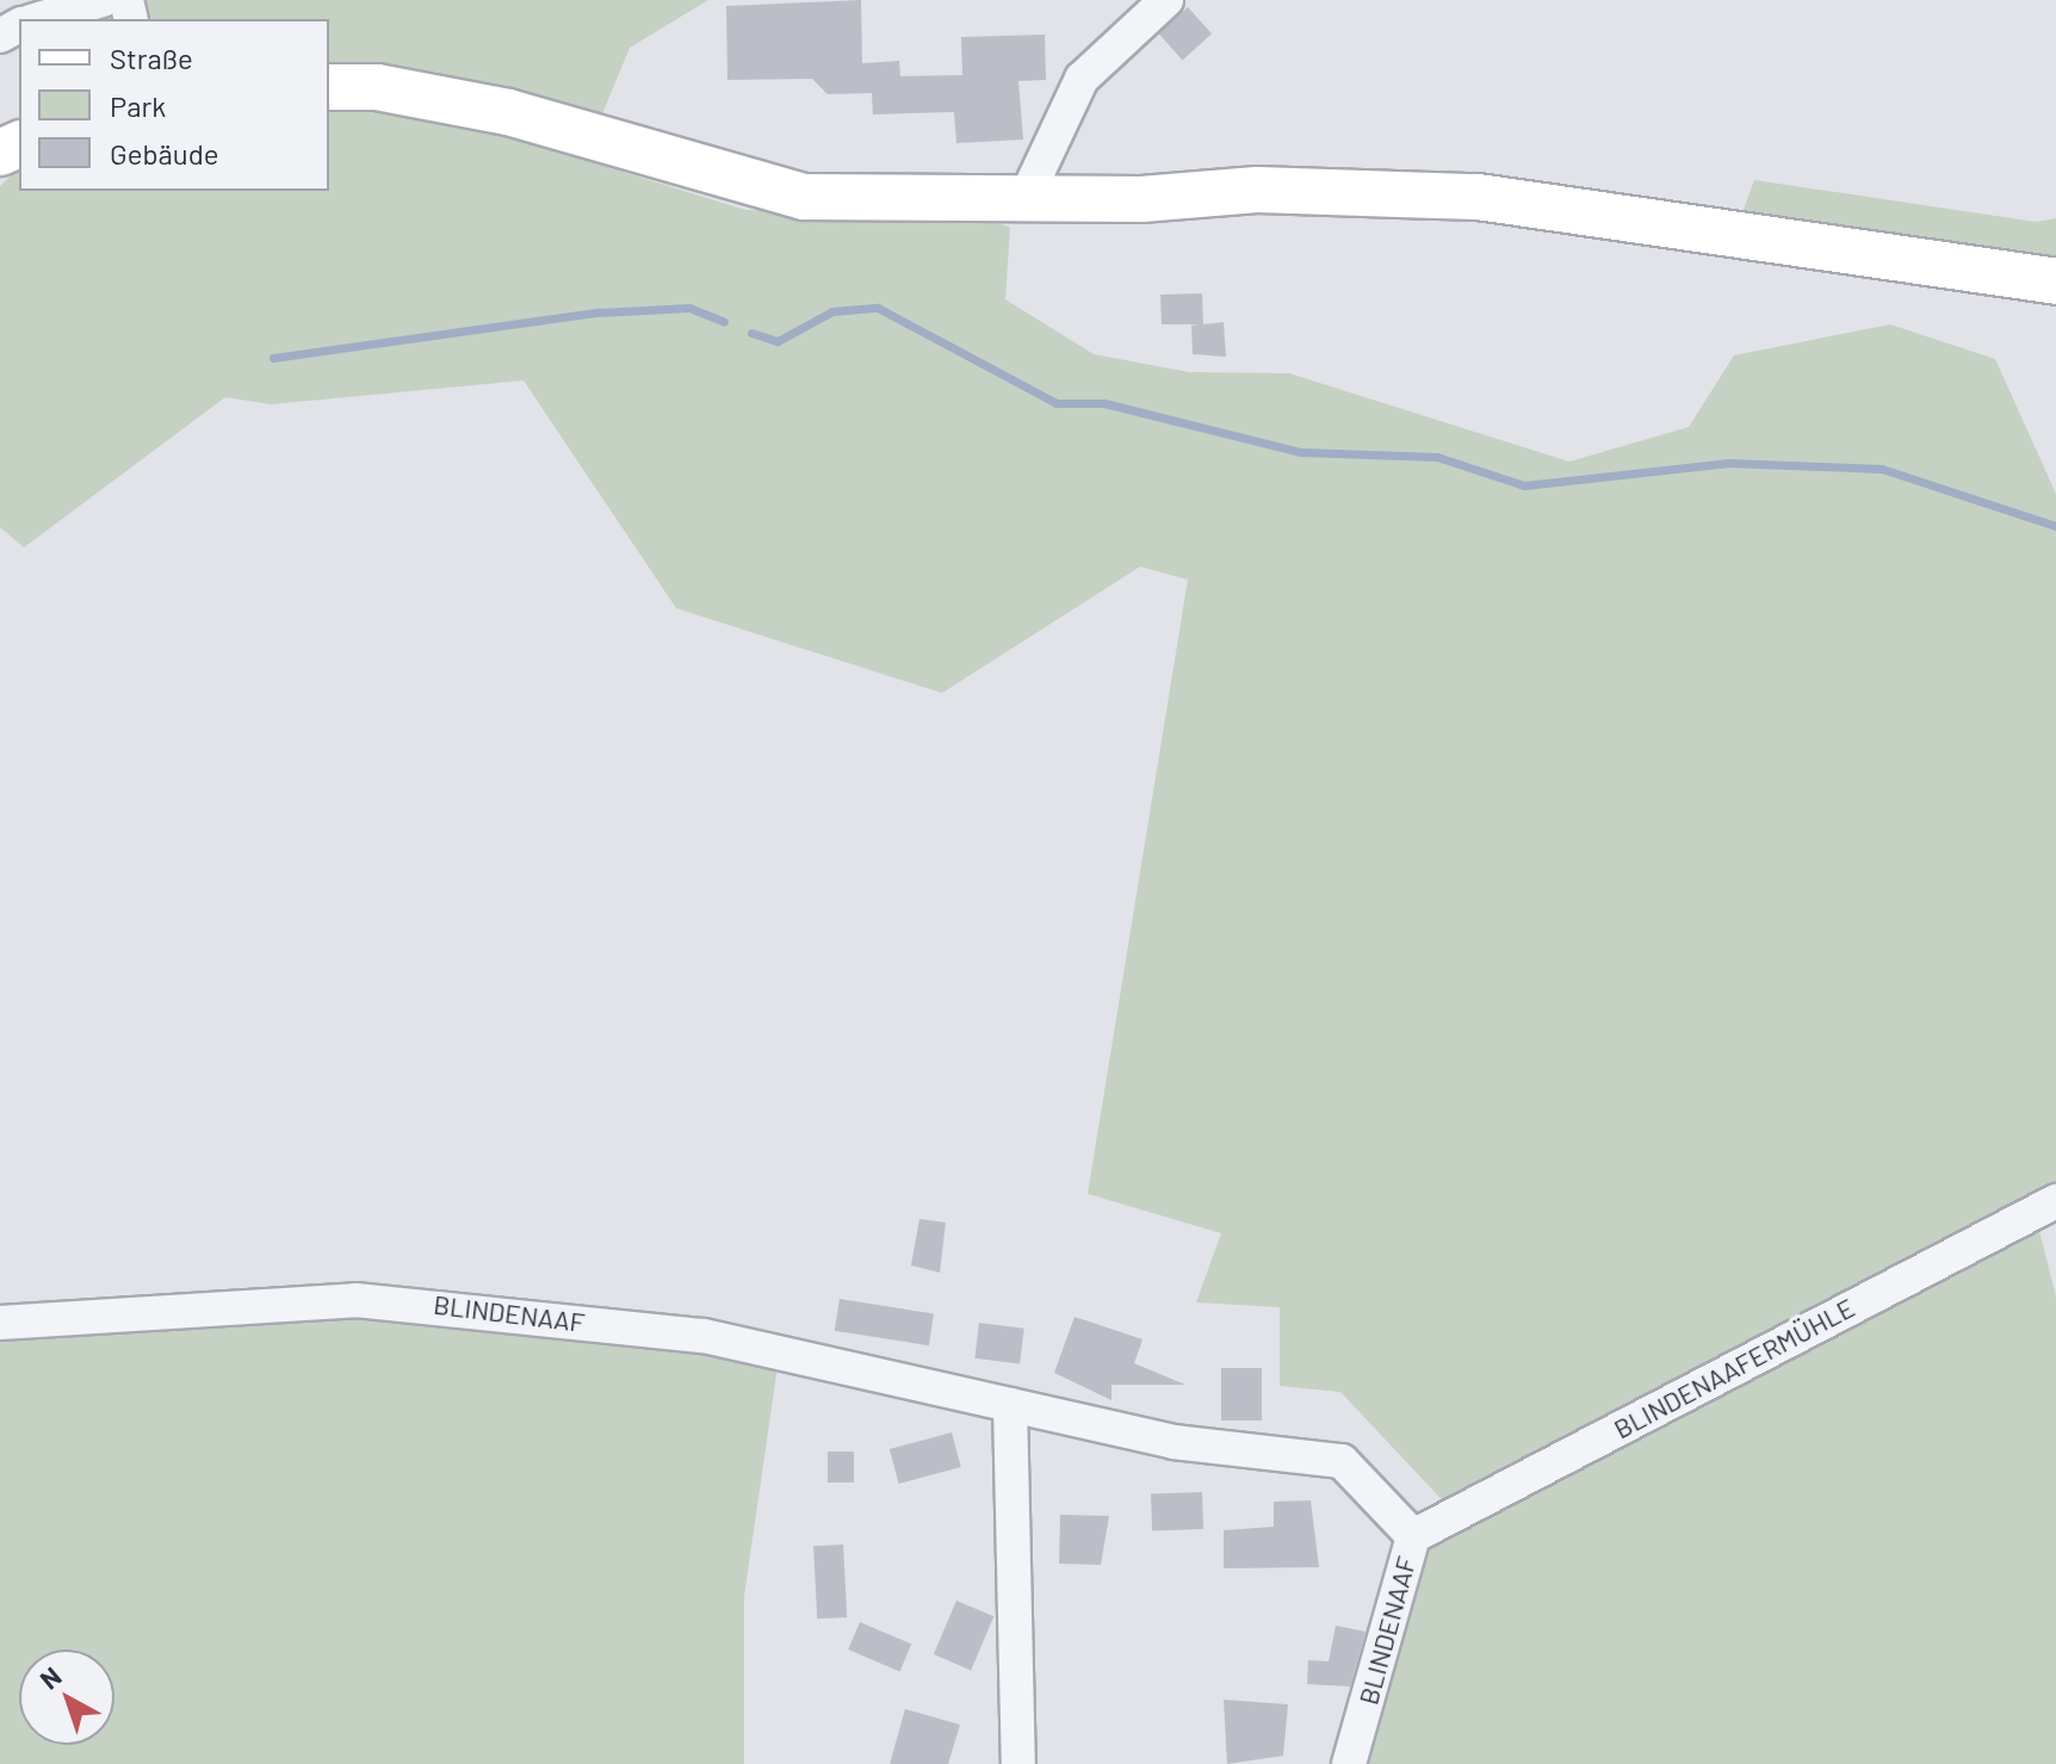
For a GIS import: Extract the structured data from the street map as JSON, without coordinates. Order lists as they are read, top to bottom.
{
  "streets": {
    "street": ["BLINDENAAF", "BLINDENAAFERMÜHLE"]
  },
  "crossings": [
    ["BLINDENAAF", "BLINDENAAFERMÜHLE"]
  ],
  "legend": ["Straße", "Park", "Gebäude"],
  "north": "top left"
}
